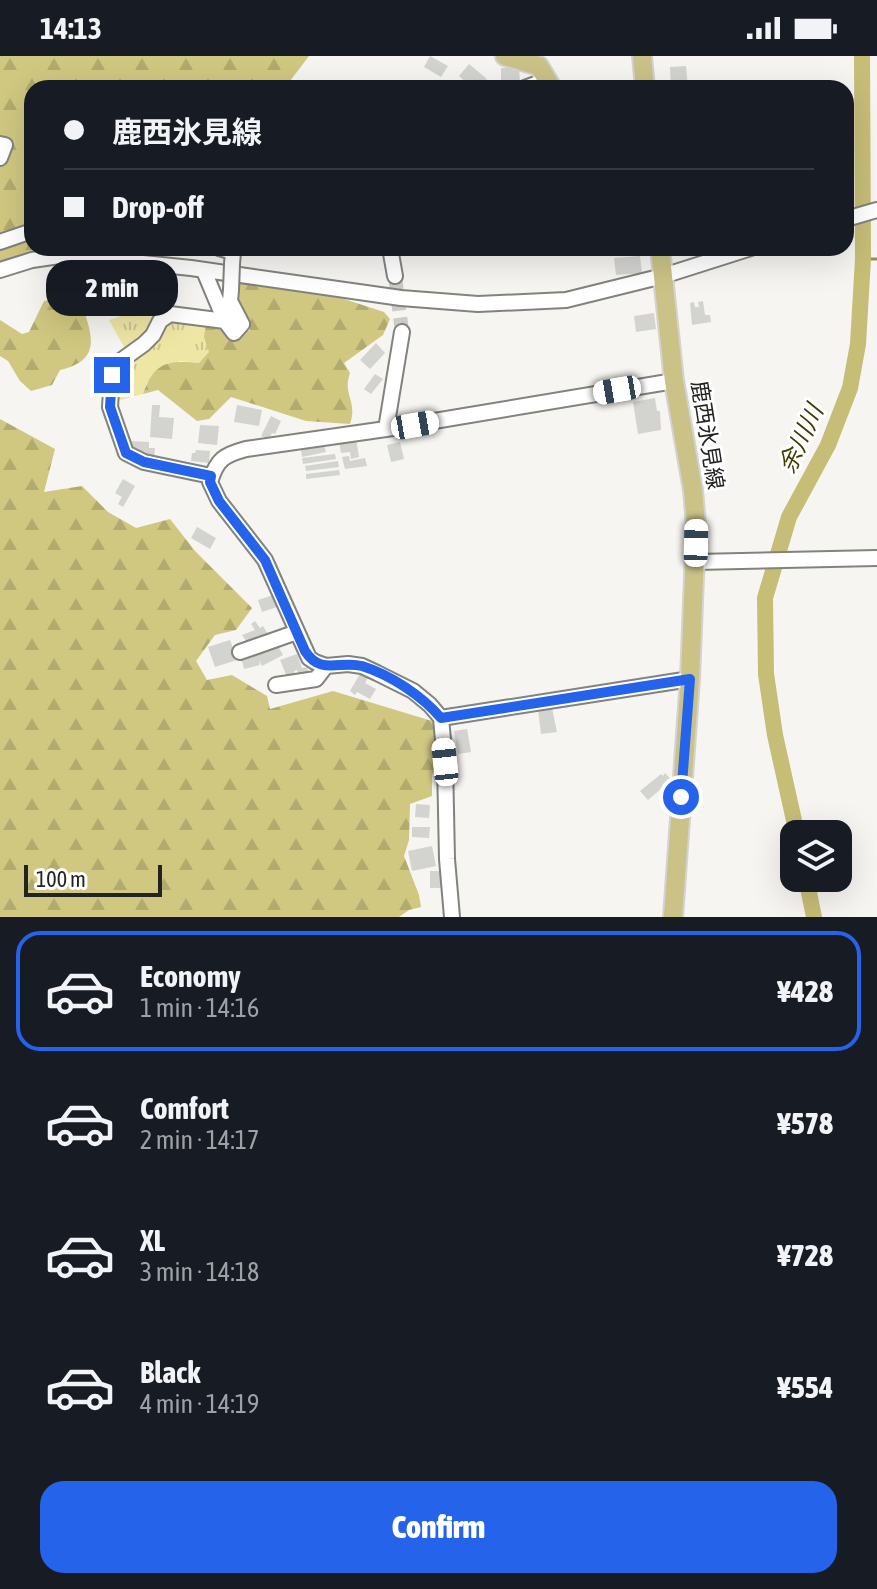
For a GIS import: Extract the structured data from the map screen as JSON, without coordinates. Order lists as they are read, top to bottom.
{
  "streets": {
    "main road": ["鹿西氷見線"]
  },
  "water": ["余川川"],
  "scale_bar": "100 m",
  "page": {
    "status": "14:13",
    "banner": ["鹿西氷見線", "Drop-off"],
    "bubble": "2 min",
    "scale": "100 m",
    "list": [
      {
        "name": "Economy",
        "note": "1 min · 14:16",
        "value": "¥428"
      },
      {
        "name": "Comfort",
        "note": "2 min · 14:17",
        "value": "¥578"
      },
      {
        "name": "XL",
        "note": "3 min · 14:18",
        "value": "¥728"
      },
      {
        "name": "Black",
        "note": "4 min · 14:19",
        "value": "¥554"
      }
    ],
    "buttons": "Confirm"
  }
}
